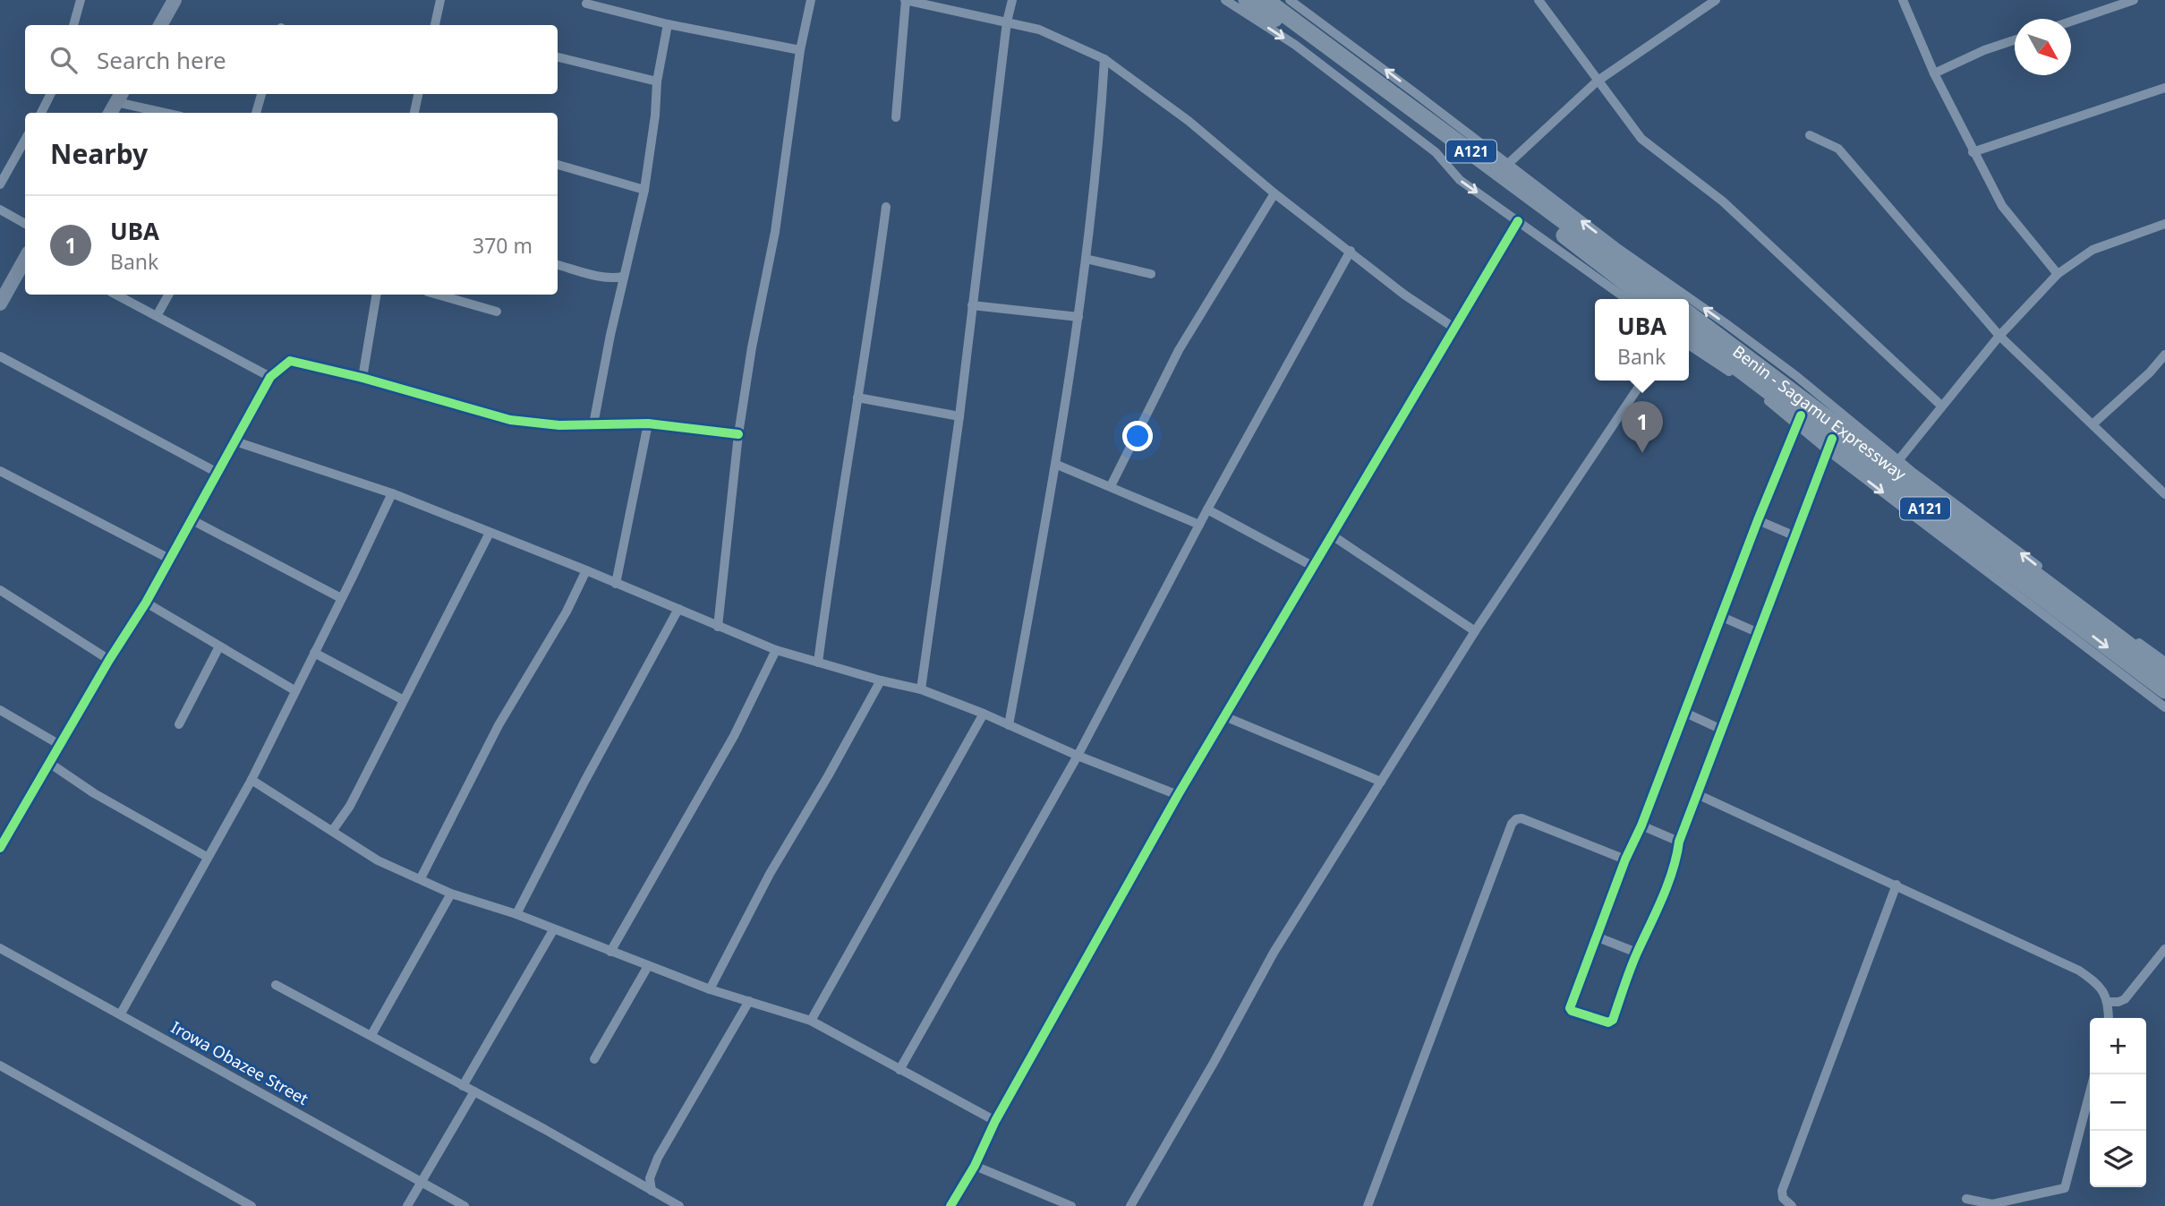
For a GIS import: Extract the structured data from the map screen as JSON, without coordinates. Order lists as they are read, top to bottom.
{
  "streets": {
    "highway": ["A121", "Benin - Sagamu Expressway"],
    "street": ["Irowa Obazee Street"]
  },
  "north": "bottom right",
  "page": {
    "search": "Search here",
    "heading": "Nearby",
    "list": [
      {
        "mark": "1",
        "name": "UBA",
        "note": "Bank",
        "value": "370 m"
      }
    ],
    "popup": ["UBA", "Bank"],
    "pins": "1",
    "map_buttons": ["+", "−"]
  }
}
